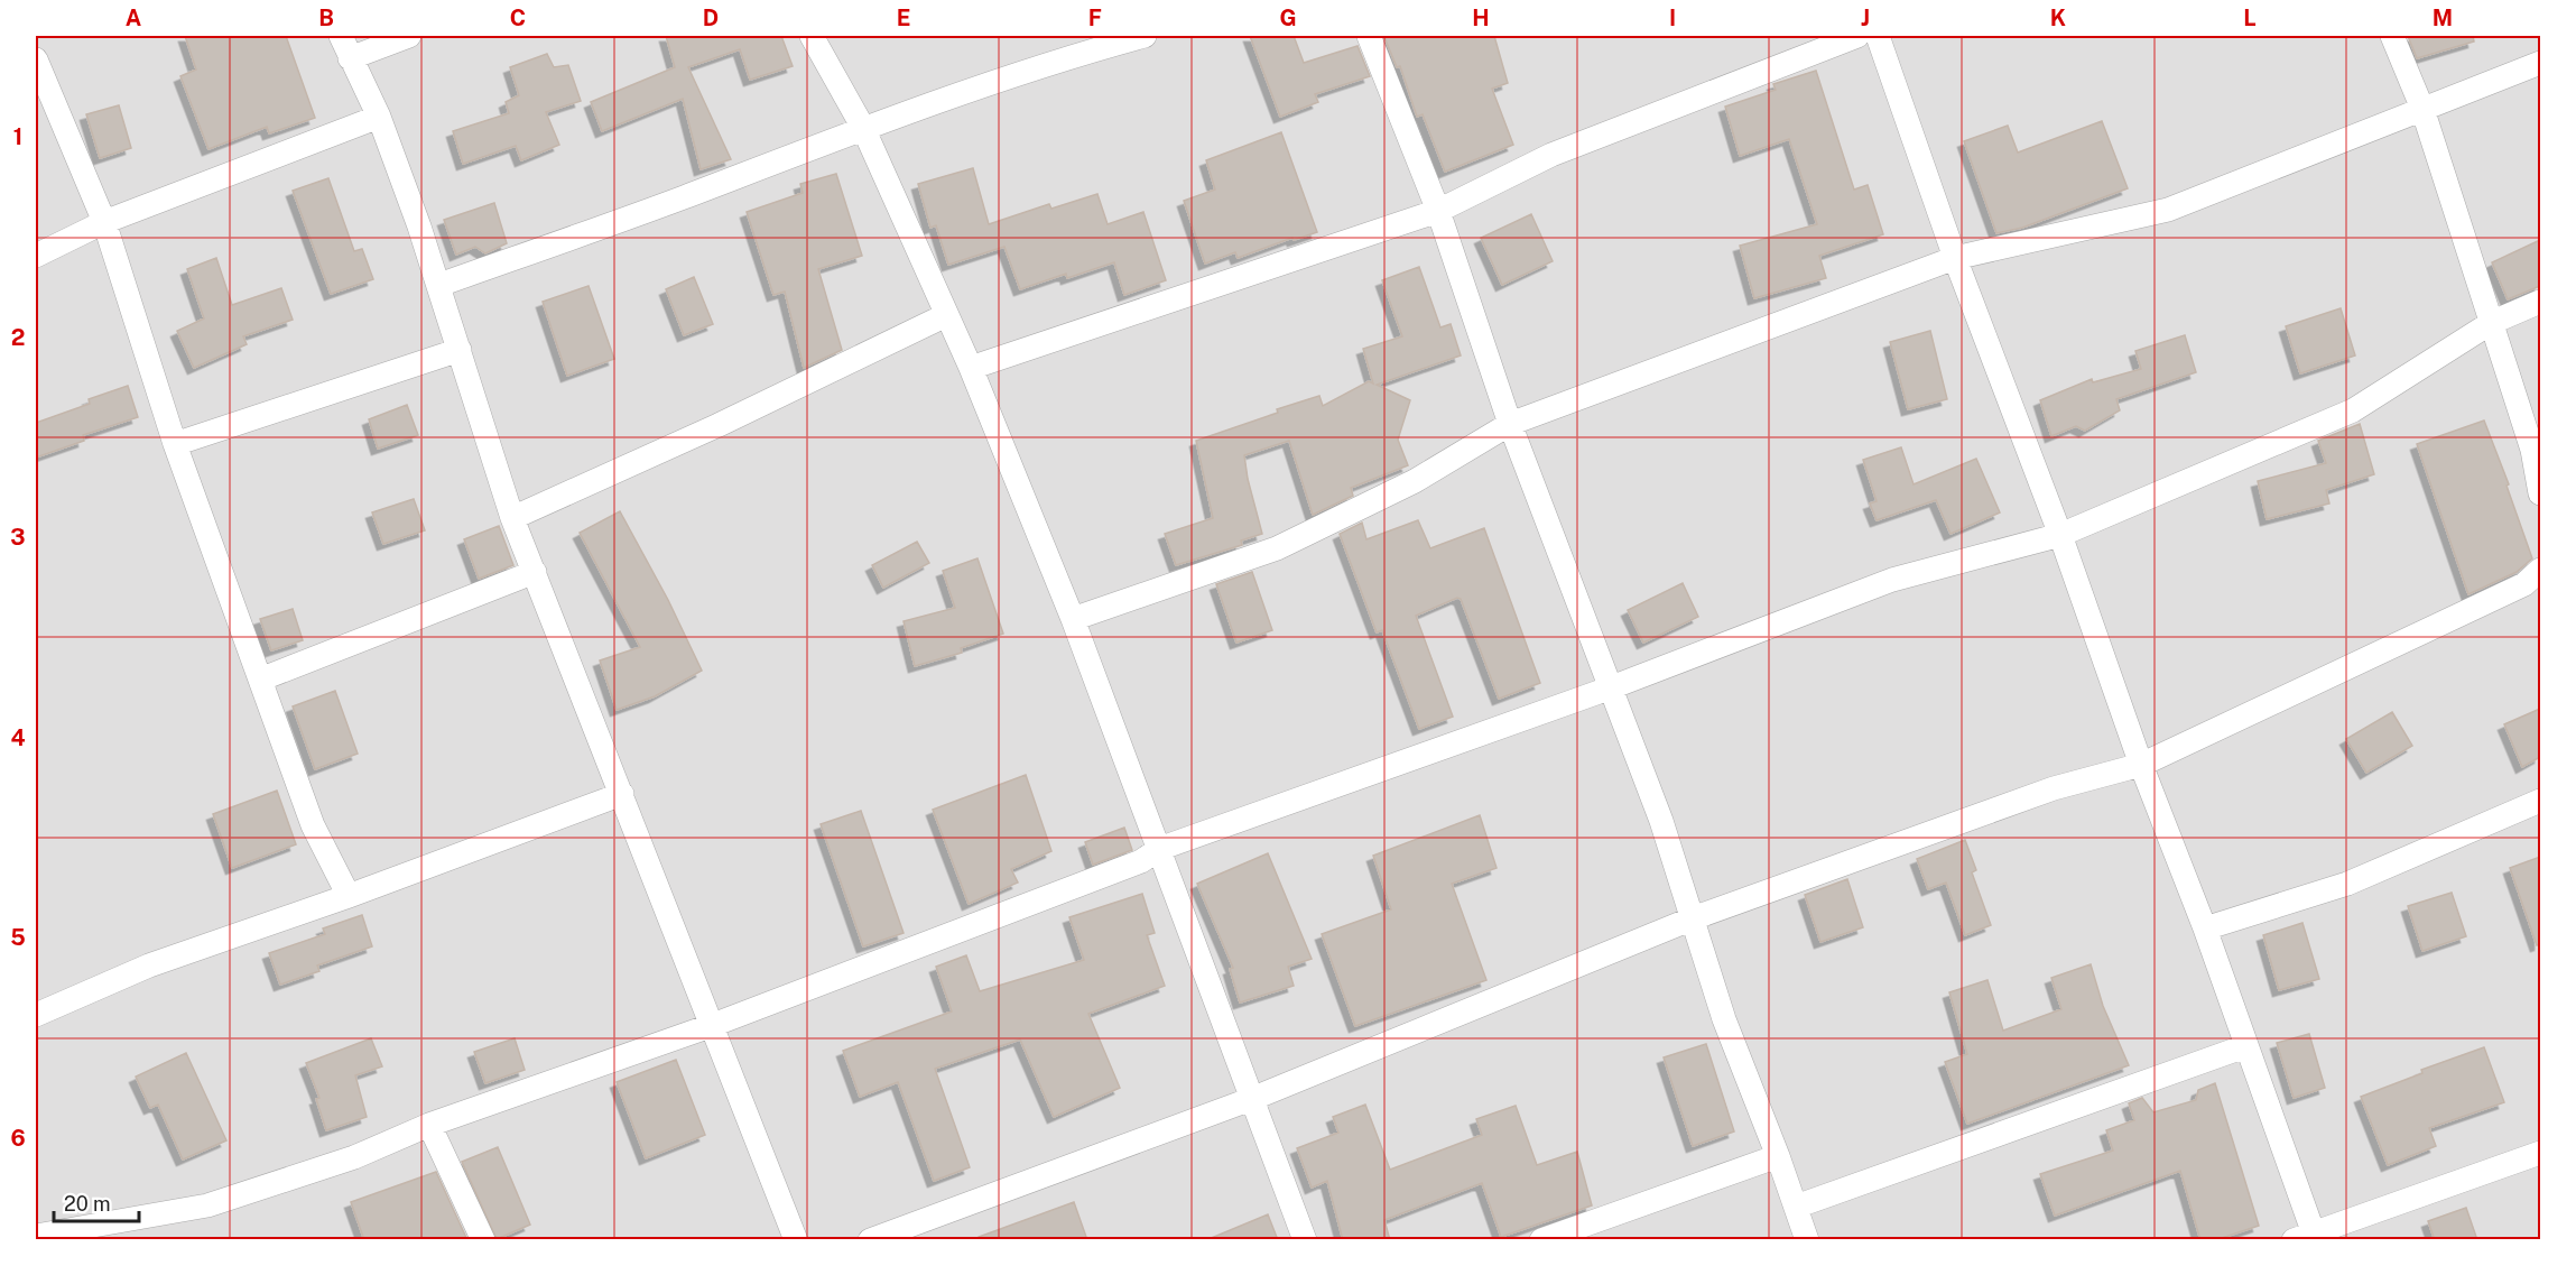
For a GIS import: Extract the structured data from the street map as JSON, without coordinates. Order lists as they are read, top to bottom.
{
  "scale_bar": "20 m",
  "grid": {
    "columns": [
      "A",
      "B",
      "C",
      "D",
      "E",
      "F",
      "G",
      "H",
      "I",
      "J",
      "K",
      "L",
      "M"
    ],
    "rows": [
      "1",
      "2",
      "3",
      "4",
      "5",
      "6"
    ]
  }
}
